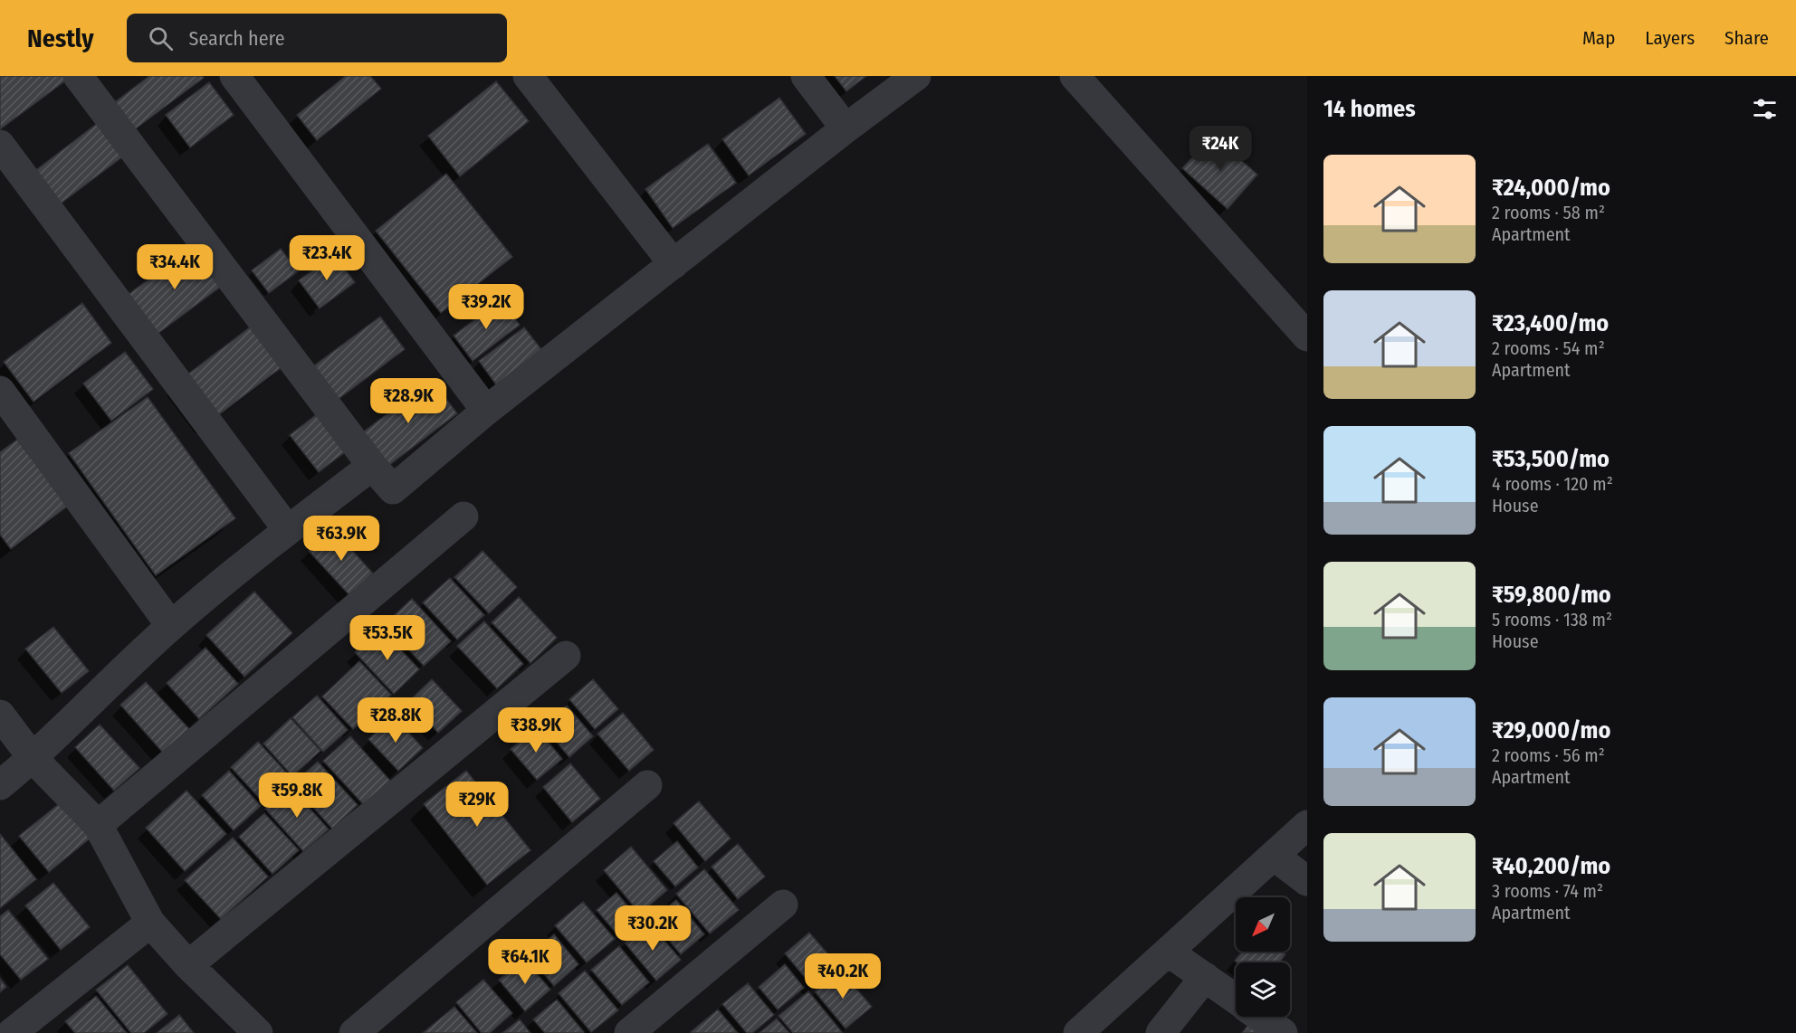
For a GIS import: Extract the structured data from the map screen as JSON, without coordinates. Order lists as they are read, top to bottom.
{
  "north": "bottom left",
  "page": {
    "header": "Nestly",
    "search": "Search here",
    "nav": ["Map", "Layers", "Share"],
    "heading": "14 homes",
    "price": [
      "₹24K",
      "₹23.4K",
      "₹34.4K",
      "₹39.2K",
      "₹28.9K",
      "₹63.9K",
      "₹53.5K",
      "₹28.8K",
      "₹38.9K",
      "₹59.8K",
      "₹29K",
      "₹30.2K",
      "₹64.1K",
      "₹40.2K"
    ],
    "list": [
      {
        "name": "₹24,000/mo",
        "note": "2 rooms · 58 m² · Apartment"
      },
      {
        "name": "₹23,400/mo",
        "note": "2 rooms · 54 m² · Apartment"
      },
      {
        "name": "₹53,500/mo",
        "note": "4 rooms · 120 m² · House"
      },
      {
        "name": "₹59,800/mo",
        "note": "5 rooms · 138 m² · House"
      },
      {
        "name": "₹29,000/mo",
        "note": "2 rooms · 56 m² · Apartment"
      },
      {
        "name": "₹40,200/mo",
        "note": "3 rooms · 74 m² · Apartment"
      }
    ]
  }
}
